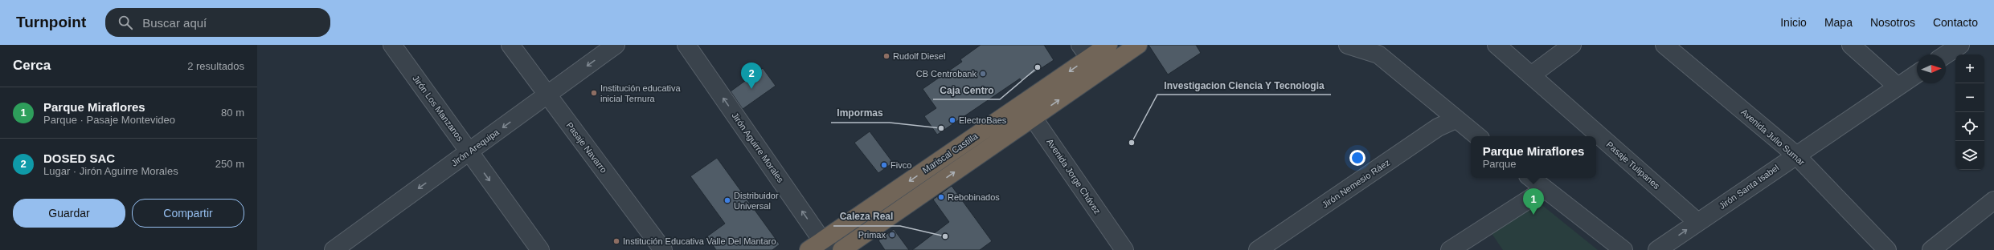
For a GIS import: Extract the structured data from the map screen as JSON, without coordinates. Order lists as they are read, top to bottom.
{
  "streets": {
    "highway": ["Mariscal Castilla"],
    "street": [
      "Jirón Los Manzanos",
      "Avenida Julio Sumar",
      "Jirón Arequipa",
      "Pasaje Navarro",
      "Jirón Aguirre Morales",
      "Pasaje Tulipanes",
      "Avenida Jorge Chávez",
      "Jirón Nemesio Ráez",
      "Jirón Santa Isabel"
    ]
  },
  "crossings": [
    ["Jirón Los Manzanos", "Jirón Arequipa"],
    ["Avenida Julio Sumar", "Jirón Santa Isabel"],
    ["Jirón Arequipa", "Pasaje Navarro"],
    ["Jirón Aguirre Morales", "Mariscal Castilla"],
    ["Mariscal Castilla", "Avenida Jorge Chávez"],
    ["Pasaje Tulipanes", "Jirón Santa Isabel"]
  ],
  "one_way": ["Jirón Los Manzanos", "Jirón Arequipa", "Jirón Aguirre Morales"],
  "places": [
    "Rudolf Diesel",
    "Caja Centro",
    "CB Centrobank",
    "Institución educativa inicial Ternura",
    "ElectroBaes",
    "Impormas",
    "Investigacion Ciencia Y Tecnologia",
    "Fivco",
    "Rebobinados",
    "Distribuidor Universal",
    "Primax",
    "Caleza Real",
    "Institución Educativa Valle Del Mantaro"
  ],
  "north": "right",
  "page": {
    "header": "Turnpoint",
    "search": "Buscar aquí",
    "nav": [
      "Inicio",
      "Mapa",
      "Nosotros",
      "Contacto"
    ],
    "heading": ["Cerca", "2 resultados"],
    "map_buttons": ["+", "−"],
    "pins": ["2", "1"],
    "list": [
      {
        "mark": "1",
        "name": "Parque Miraflores",
        "note": "Parque · Pasaje Montevideo",
        "value": "80 m"
      },
      {
        "mark": "2",
        "name": "DOSED SAC",
        "note": "Lugar · Jirón Aguirre Morales",
        "value": "250 m"
      }
    ],
    "popup": ["Parque Miraflores", "Parque"],
    "buttons": ["Guardar", "Compartir"]
  }
}
